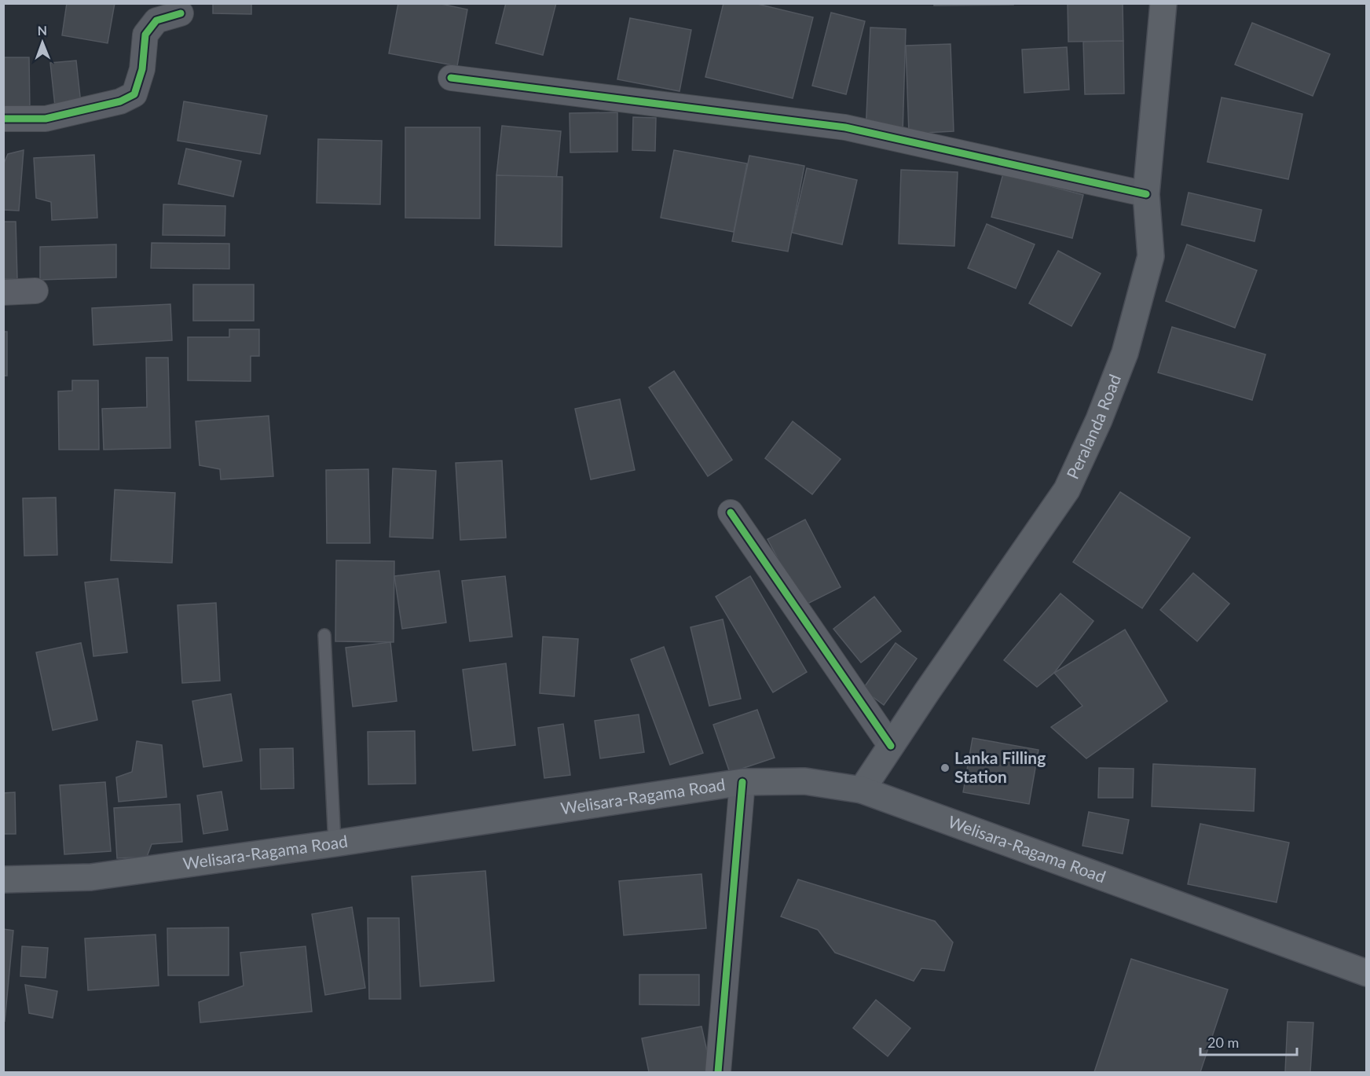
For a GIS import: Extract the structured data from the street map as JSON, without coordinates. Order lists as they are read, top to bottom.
{
  "streets": {
    "main road": ["Peralanda Road", "Welisara-Ragama Road"]
  },
  "crossings": [
    ["Peralanda Road", "Welisara-Ragama Road"]
  ],
  "places": ["Lanka Filling Station"],
  "scale_bar": "20 m",
  "north": "top"
}
